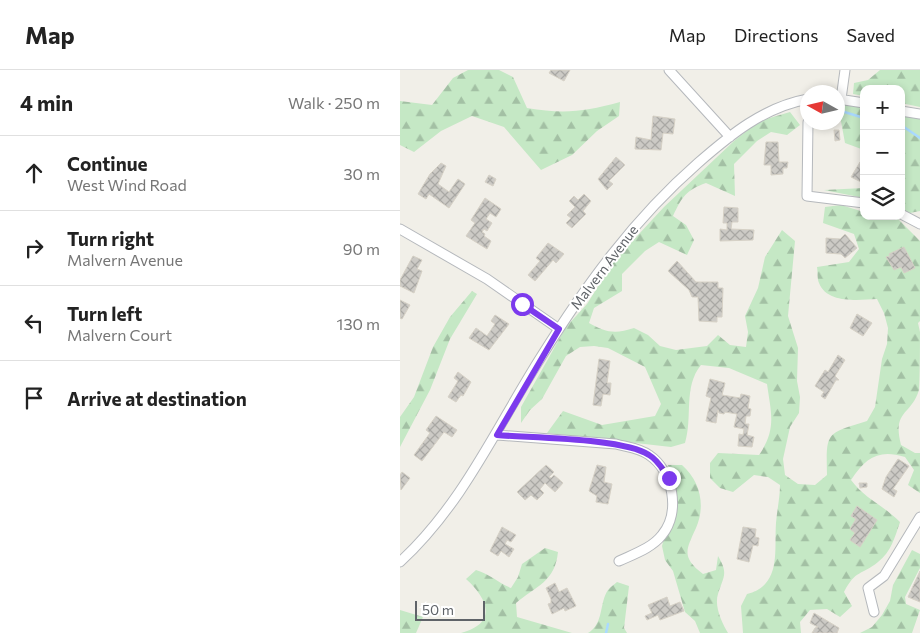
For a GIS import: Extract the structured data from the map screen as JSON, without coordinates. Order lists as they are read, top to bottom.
{
  "streets": {
    "street": ["Malvern Avenue"]
  },
  "scale_bar": "50 m",
  "north": "left",
  "page": {
    "header": "Map",
    "nav": ["Map", "Directions", "Saved"],
    "heading": ["4 min", "Walk · 250 m"],
    "map_buttons": ["+", "−"],
    "list": [
      ["Continue", "West Wind Road", "30 m"],
      ["Turn right", "Malvern Avenue", "90 m"],
      ["Turn left", "Malvern Court", "130 m"],
      "Arrive at destination"
    ],
    "scale": "50 m"
  }
}
